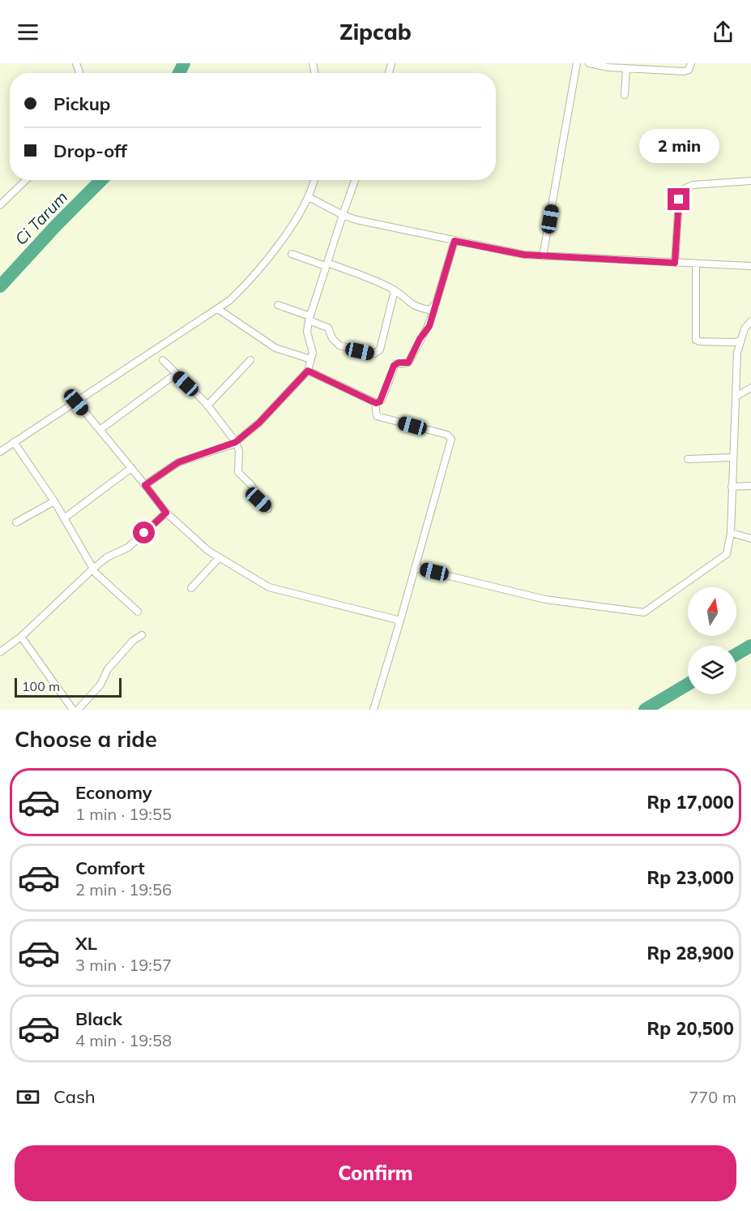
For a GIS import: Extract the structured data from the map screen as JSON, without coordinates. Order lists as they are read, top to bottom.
{
  "water": ["Ci Tarum"],
  "scale_bar": "100 m",
  "north": "top",
  "page": {
    "header": "Zipcab",
    "banner": ["Pickup", "Drop-off"],
    "bubble": "2 min",
    "scale": "100 m",
    "heading": "Choose a ride",
    "list": [
      {
        "name": "Economy",
        "note": "1 min · 19:55",
        "value": "Rp 17,000"
      },
      {
        "name": "Comfort",
        "note": "2 min · 19:56",
        "value": "Rp 23,000"
      },
      {
        "name": "XL",
        "note": "3 min · 19:57",
        "value": "Rp 28,900"
      },
      {
        "name": "Black",
        "note": "4 min · 19:58",
        "value": "Rp 20,500"
      }
    ],
    "pay": ["Cash", "770 m"],
    "buttons": "Confirm"
  }
}
